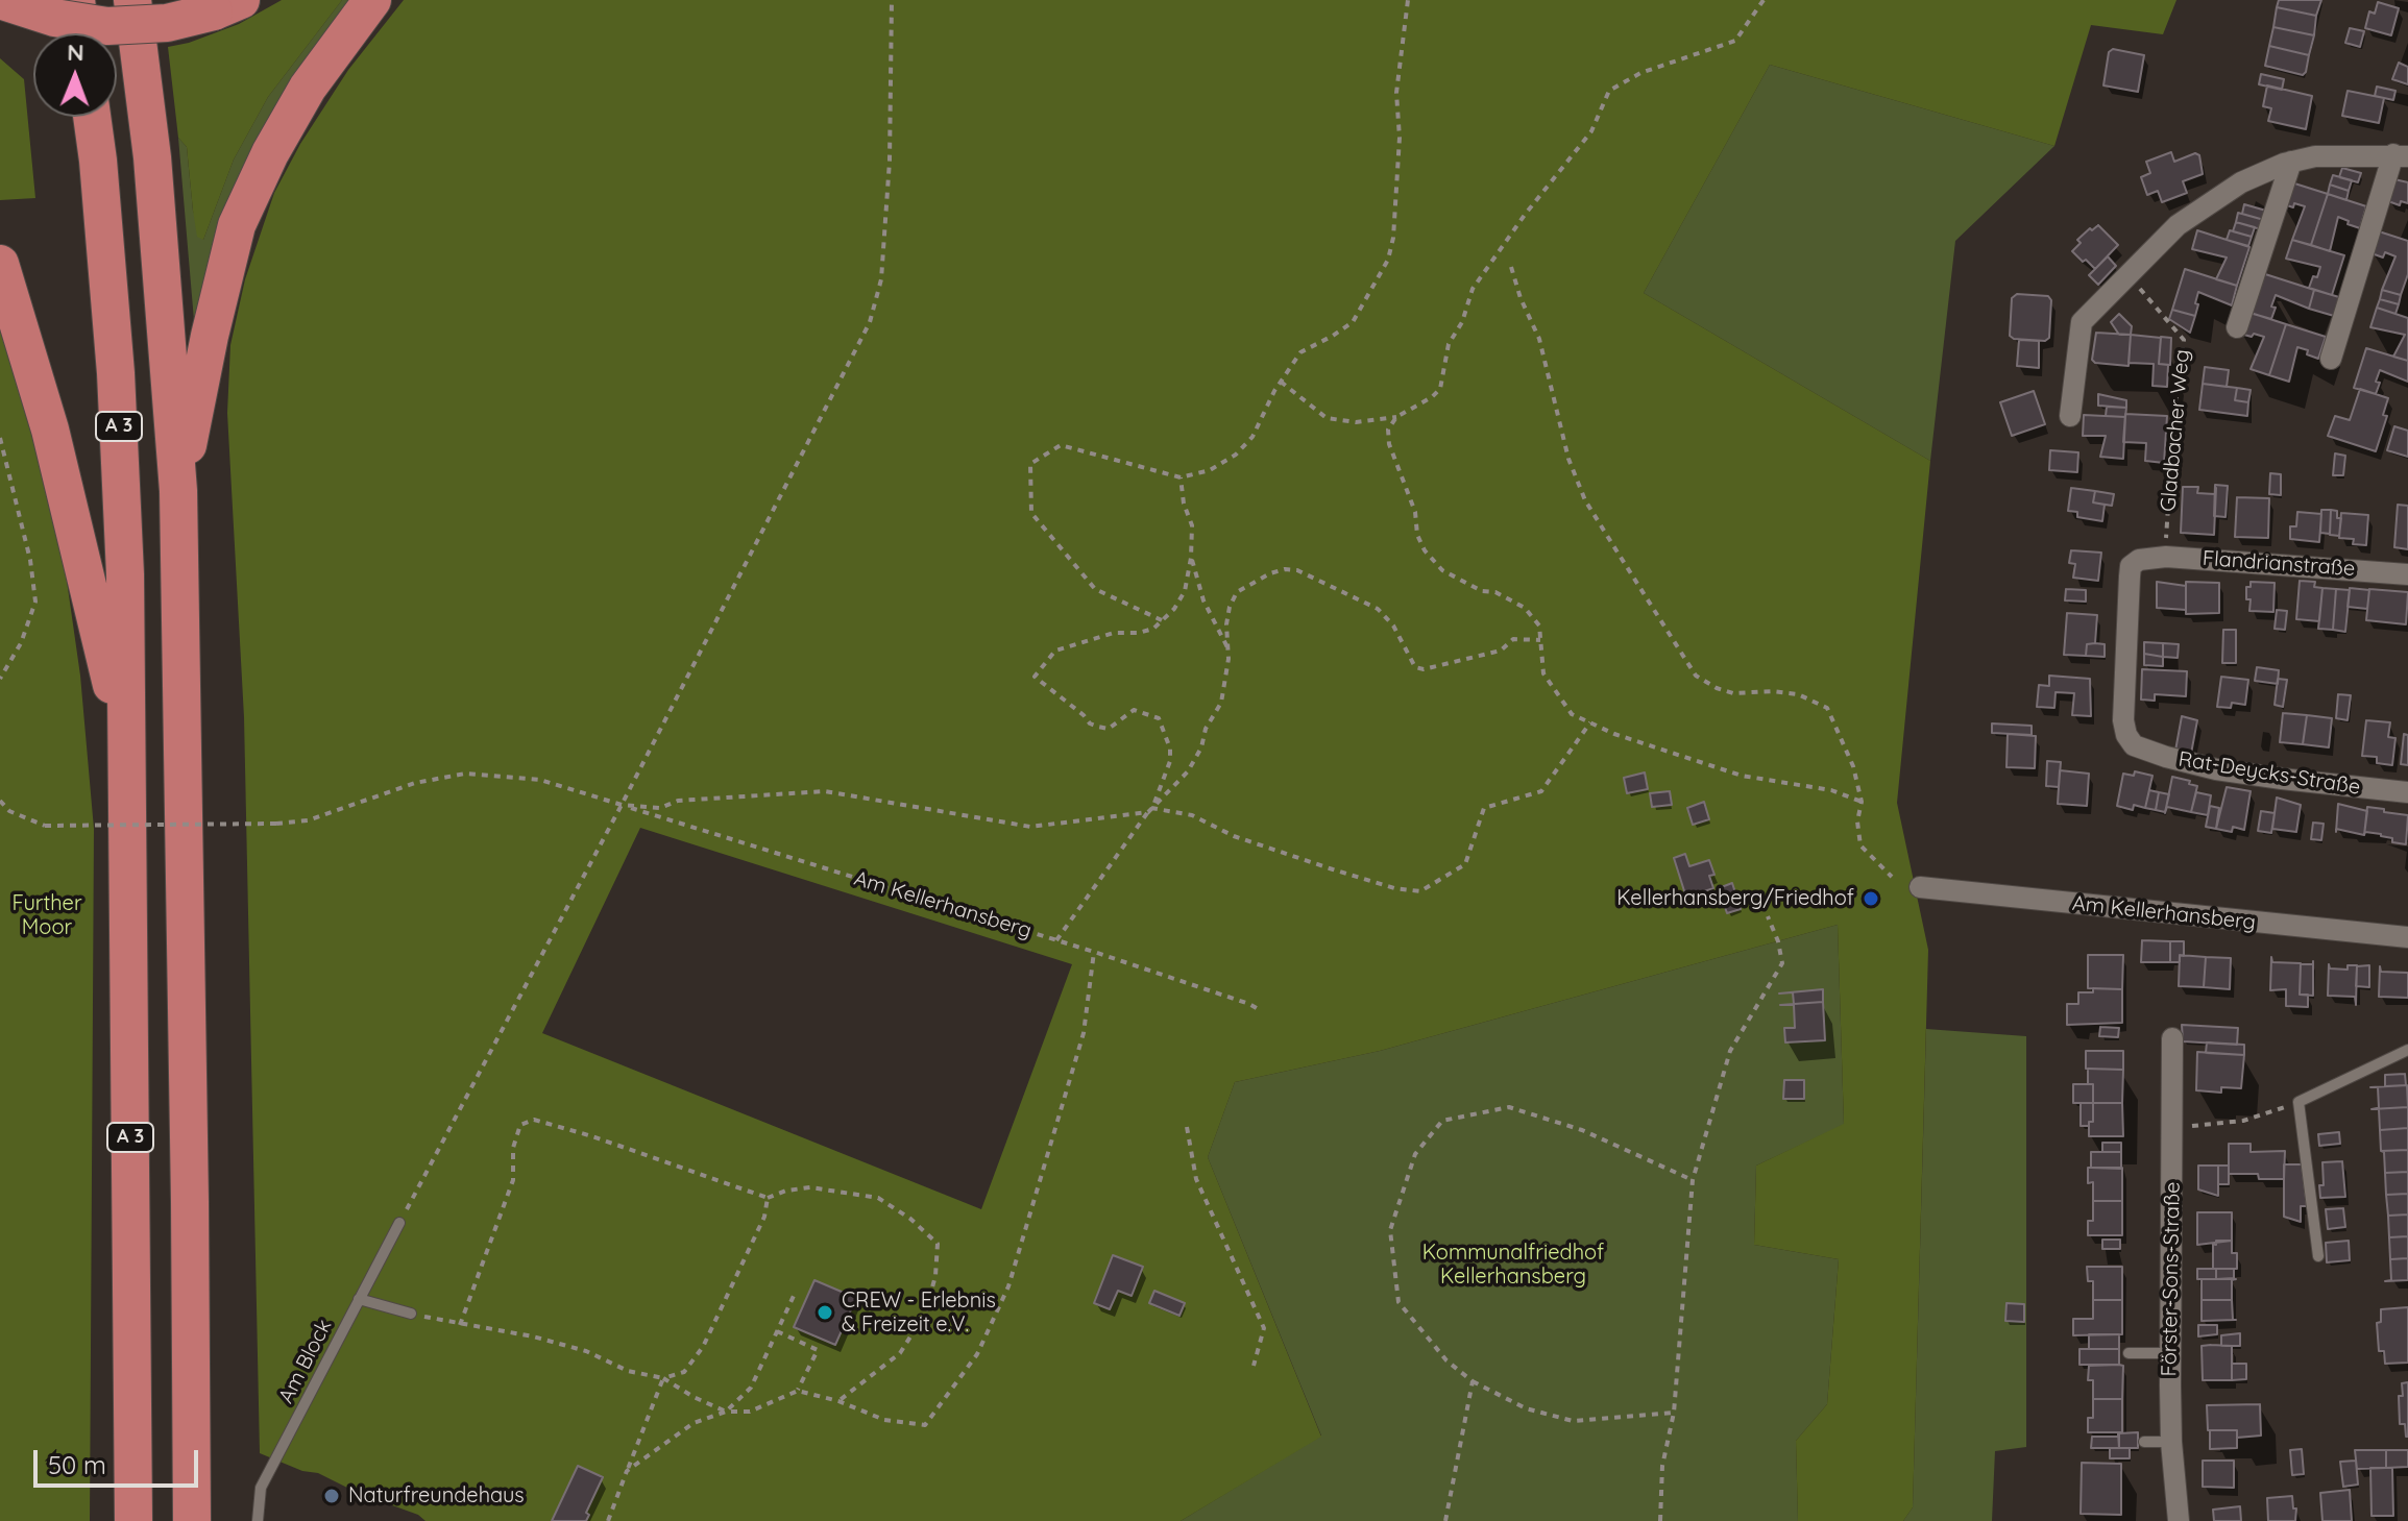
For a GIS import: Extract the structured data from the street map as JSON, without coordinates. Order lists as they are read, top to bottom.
{
  "streets": {
    "highway": ["A 3"],
    "street": [
      "Flandrianstraße",
      "Rat-Deycks-Straße",
      "Am Kellerhansberg",
      "Förster-Sons-Straße"
    ],
    "lane": ["Am Block"],
    "path": ["Gladbacher Weg"]
  },
  "crossings": [
    ["Gladbacher Weg", "Flandrianstraße"],
    ["Gladbacher Weg", "Rat-Deycks-Straße"],
    ["Flandrianstraße", "Rat-Deycks-Straße"]
  ],
  "parks": ["Further Moor", "Kommunalfriedhof Kellerhansberg"],
  "places": ["Kellerhansberg/Friedhof", "CREW - Erlebnis & Freizeit e.V.", "Naturfreundehaus"],
  "scale_bar": "50 m",
  "north": "top"
}
